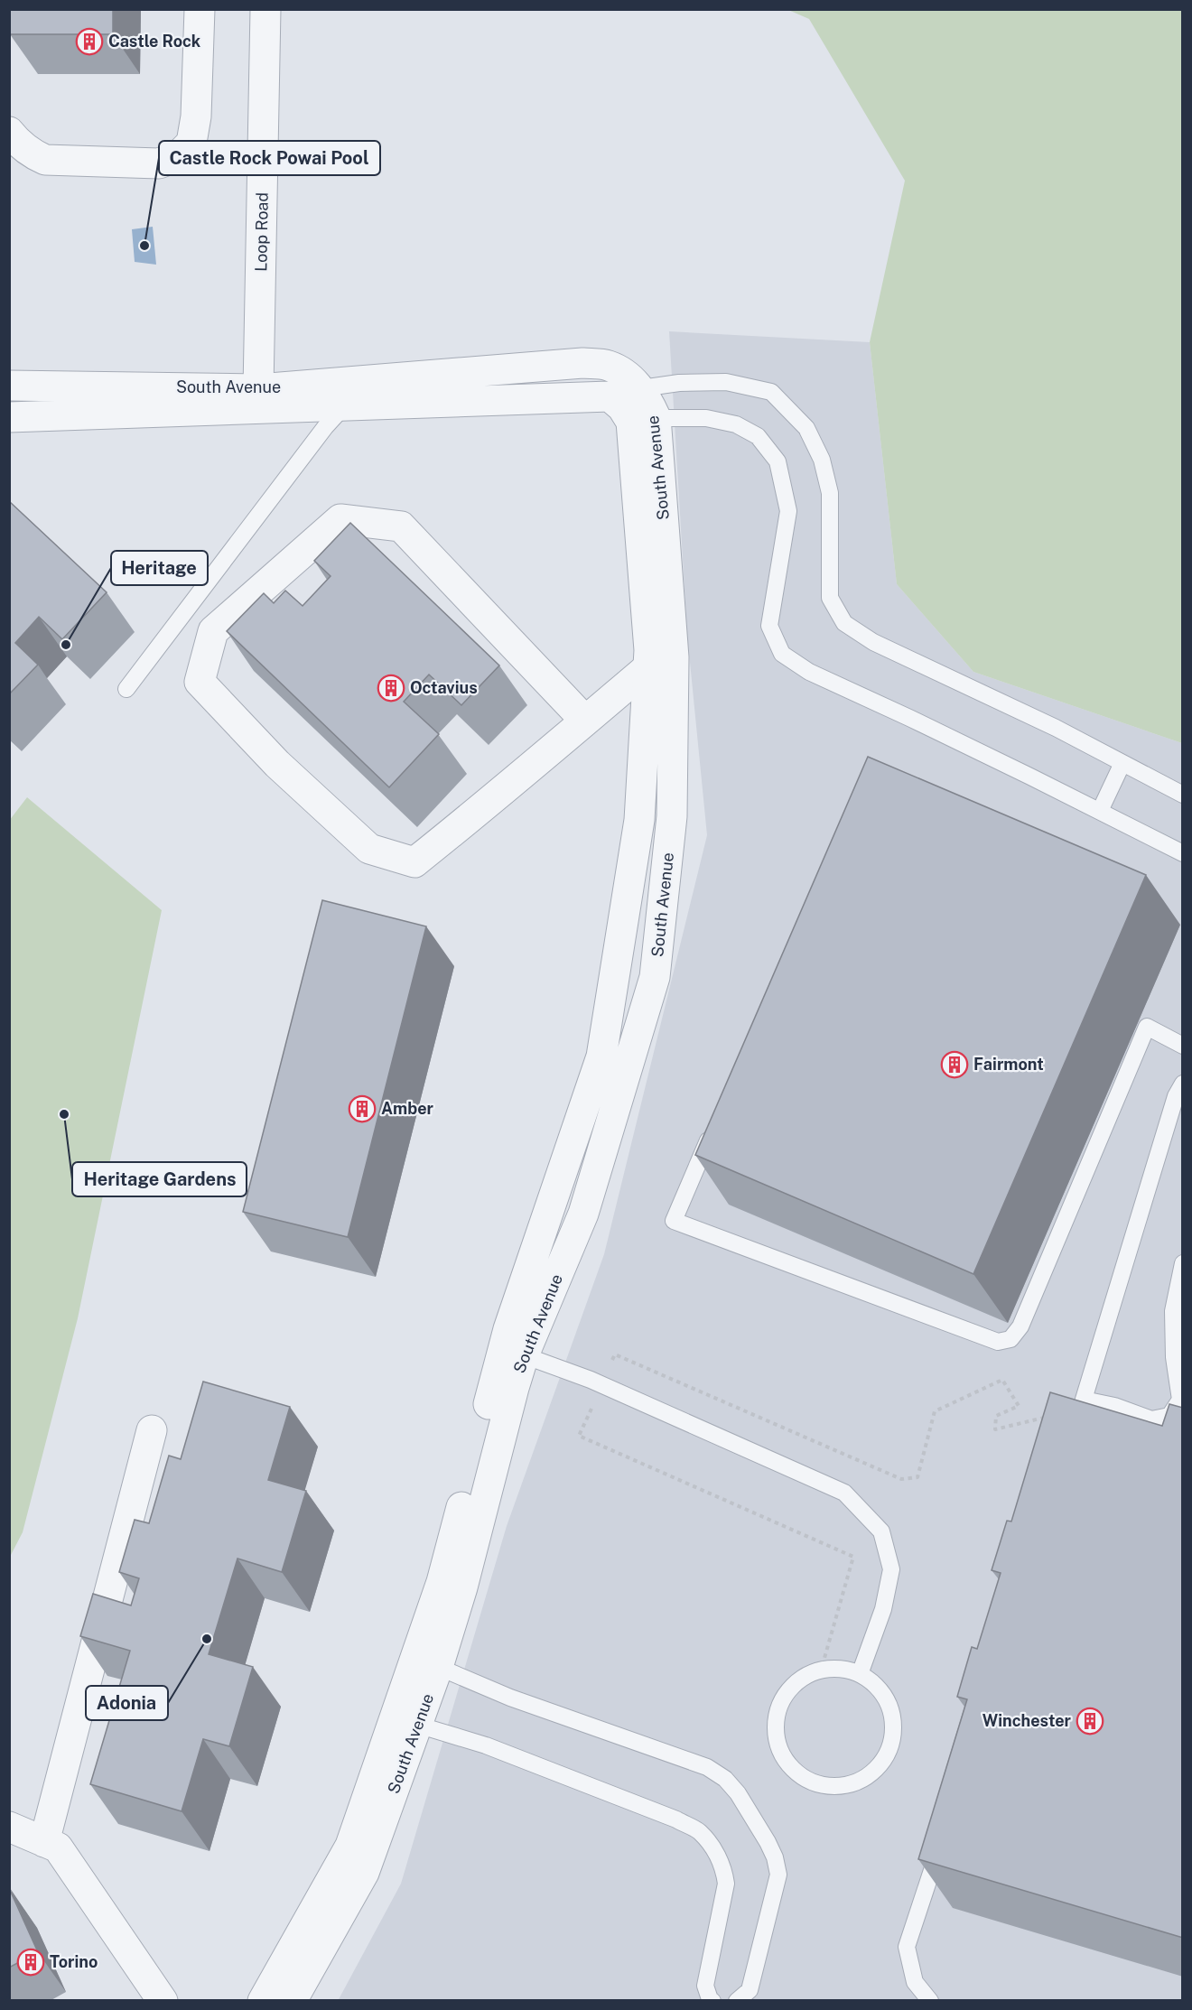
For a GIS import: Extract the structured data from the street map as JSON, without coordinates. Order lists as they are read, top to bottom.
{
  "streets": {
    "street": ["Loop Road", "South Avenue"]
  },
  "crossings": [
    ["Loop Road", "South Avenue"]
  ],
  "places": {
    "building": [
      "Castle Rock",
      "Octavius",
      "Fairmont",
      "Amber",
      "Winchester",
      "Torino"
    ],
    "other": [
      "Castle Rock Powai Pool",
      "Heritage",
      "Heritage Gardens",
      "Adonia"
    ]
  }
}
